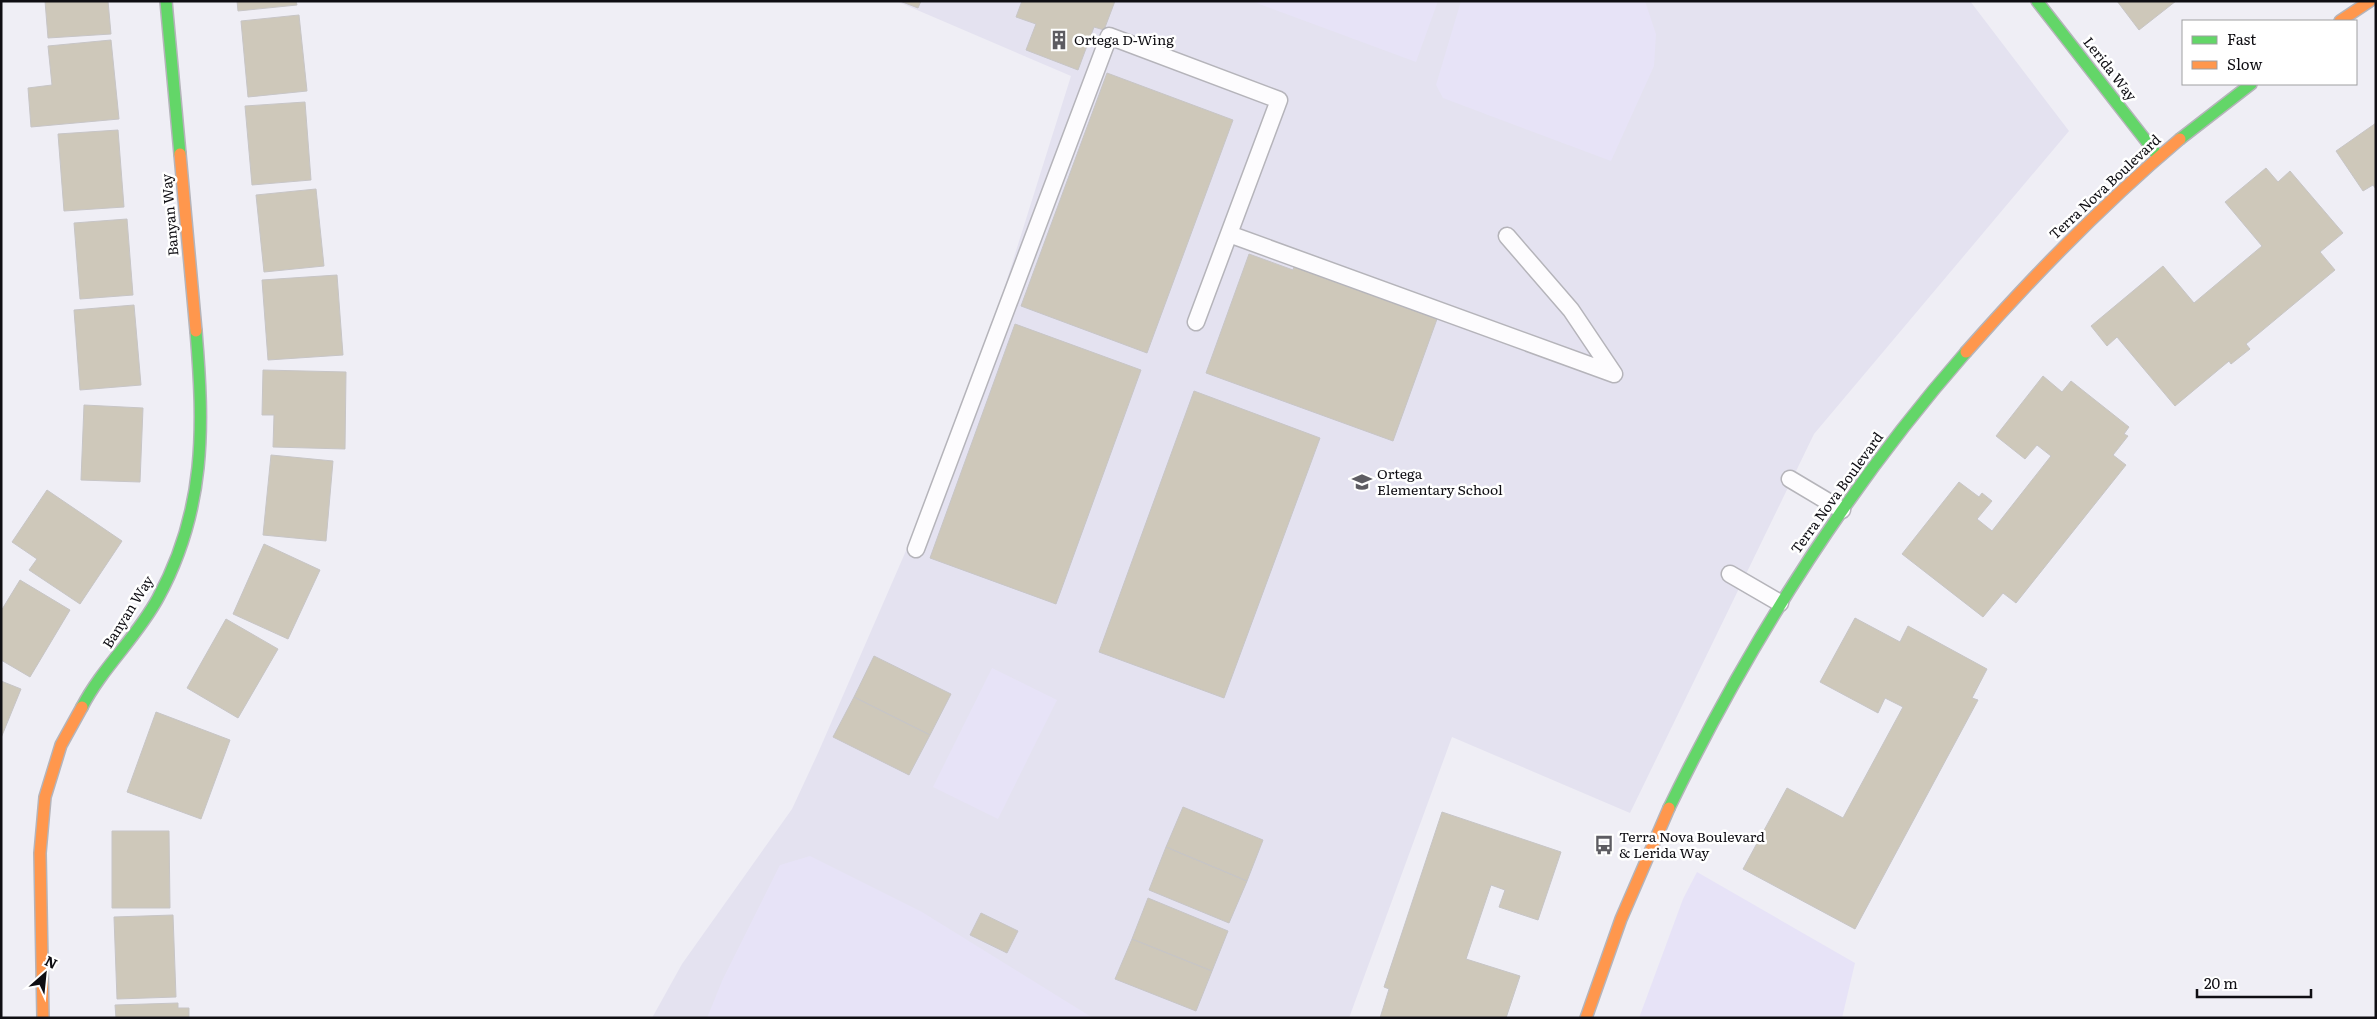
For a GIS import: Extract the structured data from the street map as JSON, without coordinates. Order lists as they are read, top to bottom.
{
  "streets": {
    "street": ["Lerida Way", "Terra Nova Boulevard", "Banyan Way"]
  },
  "crossings": [
    ["Lerida Way", "Terra Nova Boulevard"]
  ],
  "places": {
    "building": ["Ortega D-Wing"],
    "school or university": ["Ortega Elementary School"],
    "bus stop": ["Terra Nova Boulevard & Lerida Way"]
  },
  "legend": ["Fast", "Slow"],
  "scale_bar": "20 m",
  "north": "top right"
}
